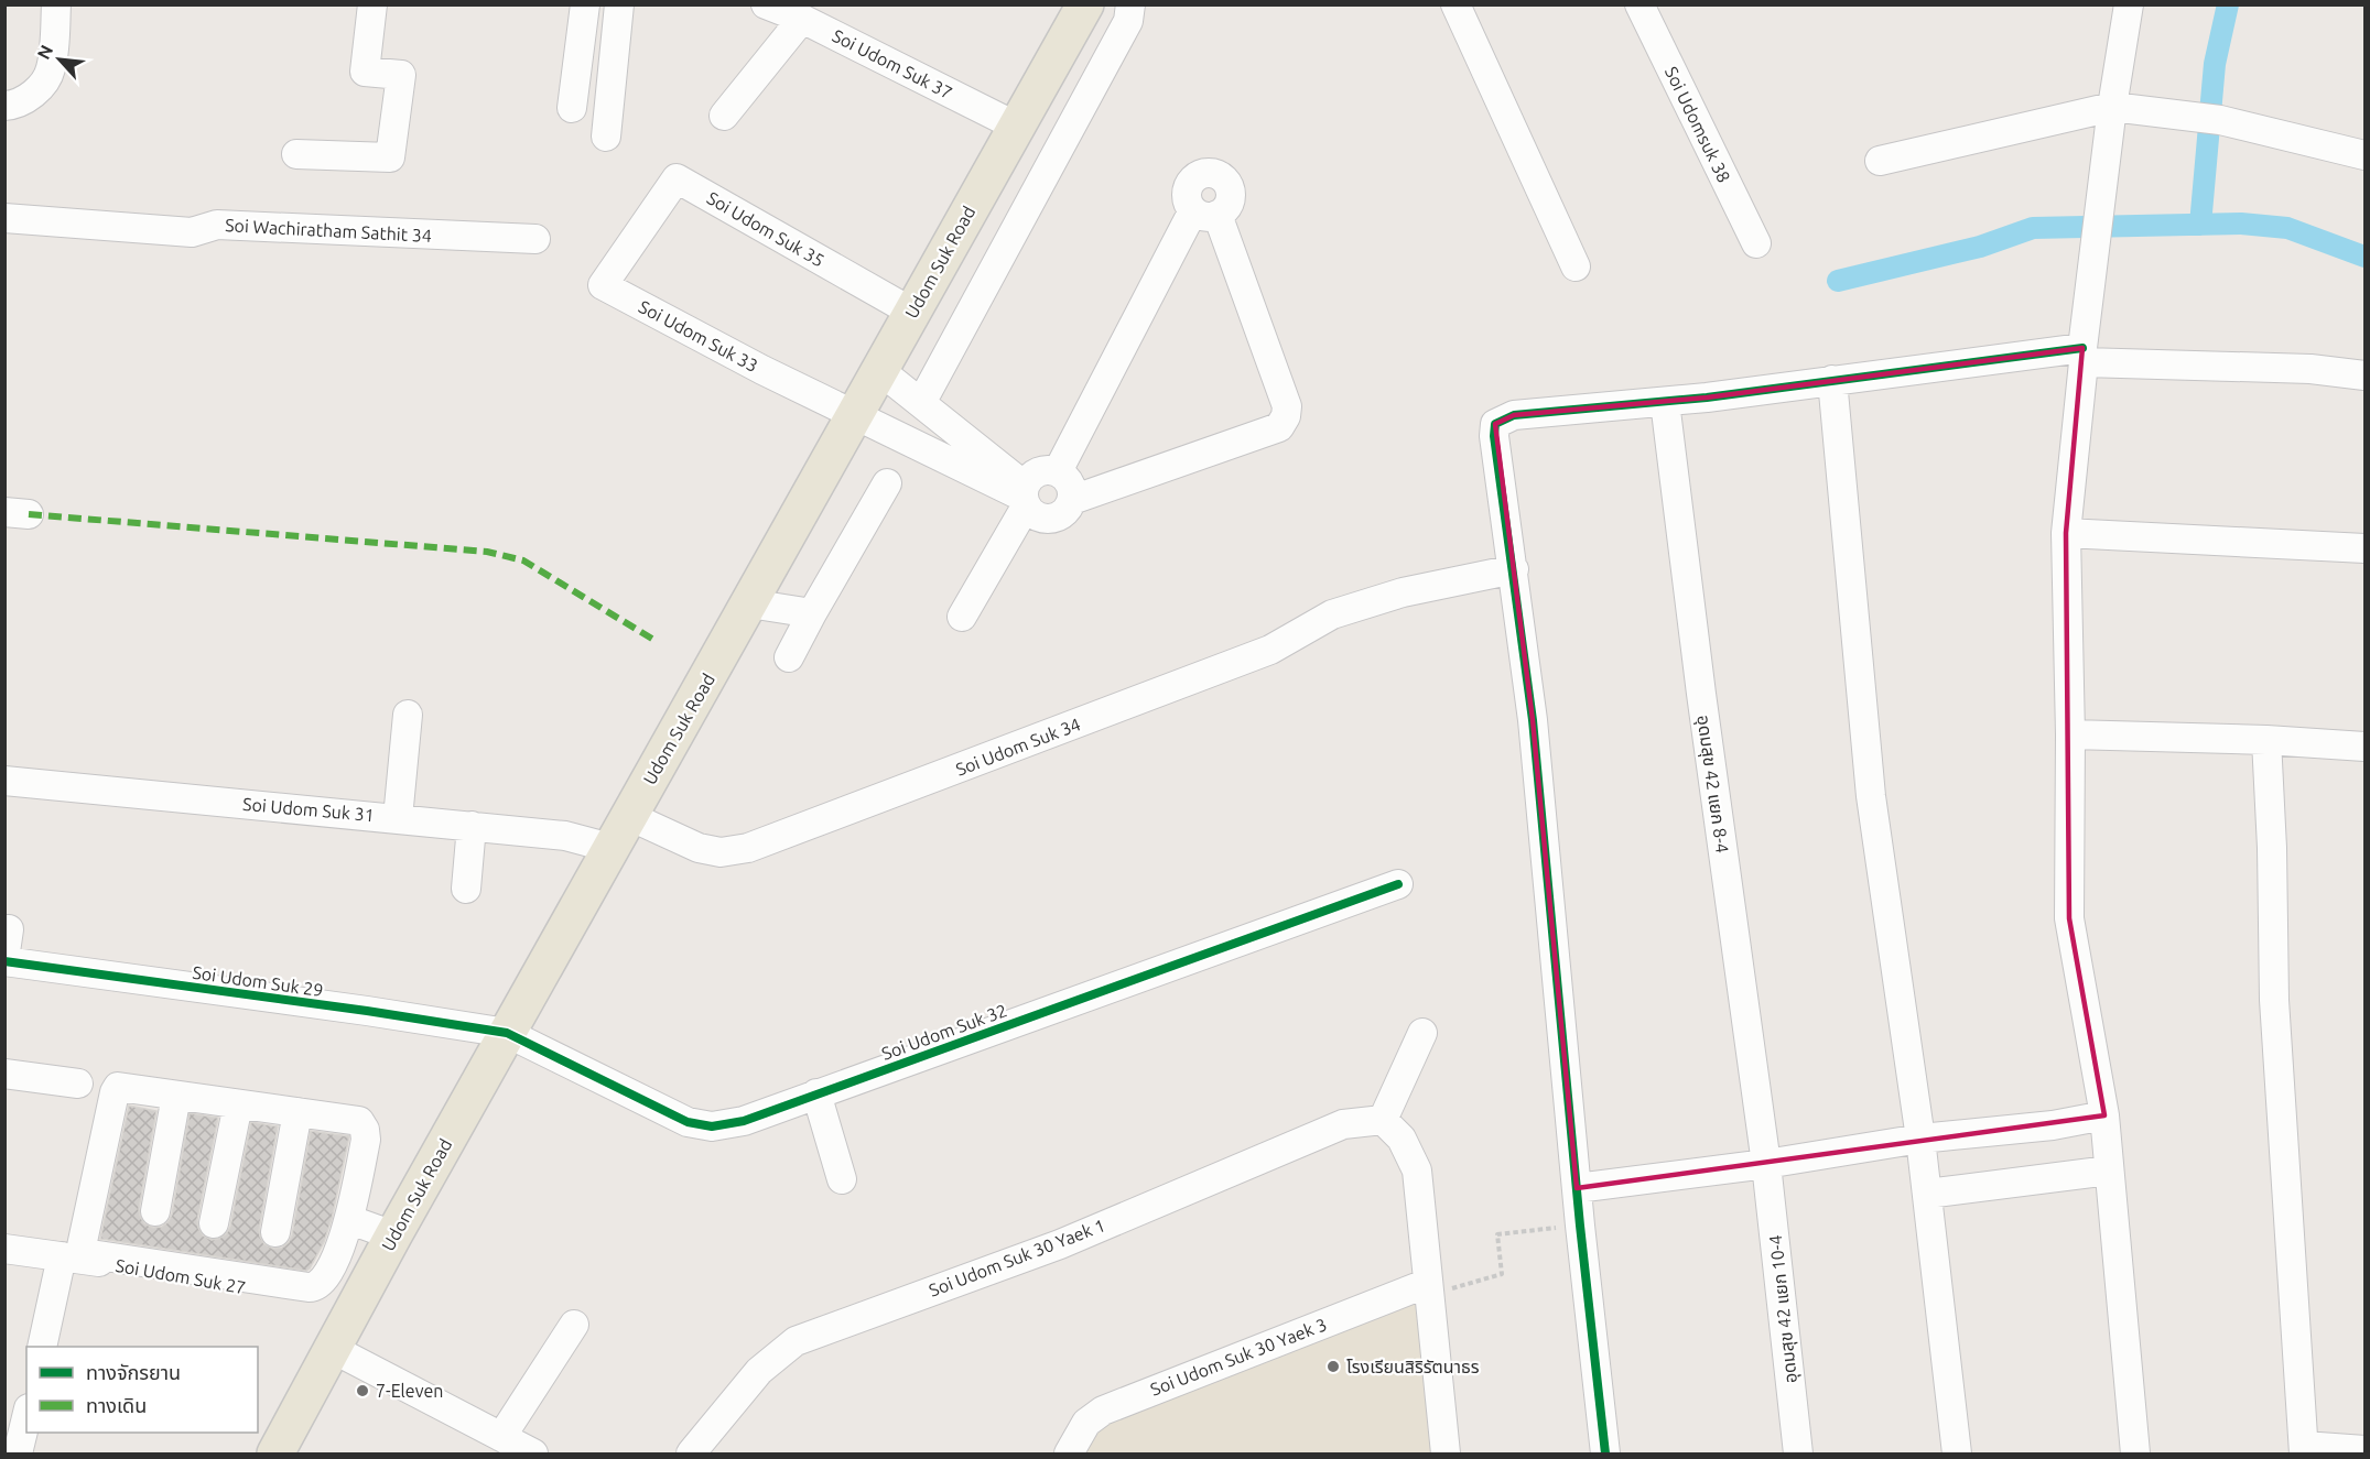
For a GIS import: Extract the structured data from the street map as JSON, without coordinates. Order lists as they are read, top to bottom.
{
  "streets": {
    "main road": ["Udom Suk Road"],
    "street": [
      "Soi Udom Suk 37",
      "Soi Udomsuk 38",
      "Soi Udom Suk 35",
      "Soi Wachiratham Sathit 34",
      "Soi Udom Suk 33",
      "Soi Udom Suk 34",
      "อุดมสุข 42 แยก 8-4",
      "Soi Udom Suk 31",
      "Soi Udom Suk 29",
      "Soi Udom Suk 32",
      "Soi Udom Suk 30 Yaek 1",
      "Soi Udom Suk 27",
      "อุดมสุข 42 แยก 10-4",
      "Soi Udom Suk 30 Yaek 3"
    ]
  },
  "crossings": [
    ["Soi Udom Suk 37", "Udom Suk Road"],
    ["Soi Udom Suk 35", "Udom Suk Road"],
    ["Soi Udom Suk 35", "Soi Udom Suk 33"],
    ["Udom Suk Road", "Soi Udom Suk 33"],
    ["Udom Suk Road", "Soi Udom Suk 34"],
    ["Udom Suk Road", "Soi Udom Suk 31"],
    ["Udom Suk Road", "Soi Udom Suk 29"],
    ["Udom Suk Road", "Soi Udom Suk 32"],
    ["Udom Suk Road", "Soi Udom Suk 27"],
    ["อุดมสุข 42 แยก 8-4", "อุดมสุข 42 แยก 10-4"],
    ["Soi Udom Suk 29", "Soi Udom Suk 32"]
  ],
  "places": ["โรงเรียนสิริรัตนาธร", "7-Eleven"],
  "legend": ["ทางจักรยาน", "ทางเดิน"],
  "north": "top left"
}
